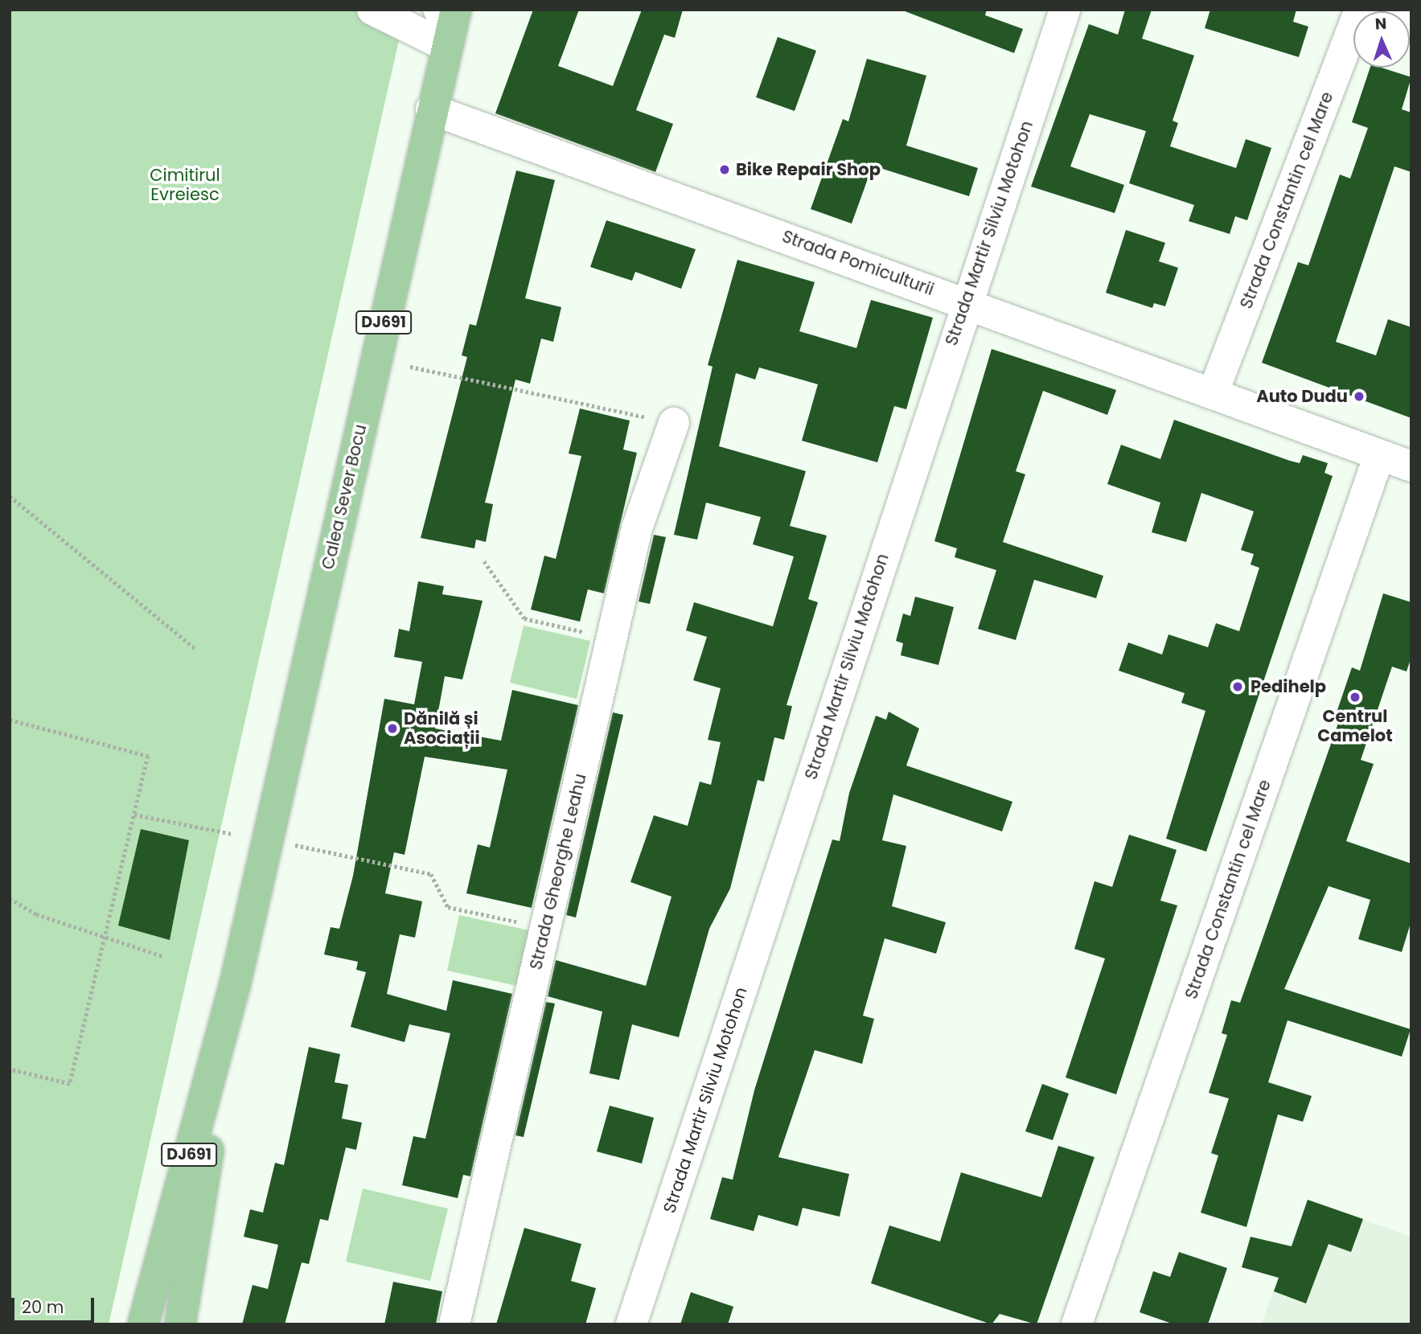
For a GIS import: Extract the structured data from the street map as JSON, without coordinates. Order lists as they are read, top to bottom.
{
  "streets": {
    "main road": ["DJ691", "Calea Sever Bocu"],
    "street": [
      "Strada Constantin cel Mare",
      "Strada Martir Silviu Motohon",
      "Strada Pomiculturii",
      "Strada Gheorghe Leahu"
    ]
  },
  "crossings": [
    ["Strada Constantin cel Mare", "Strada Pomiculturii"],
    ["Strada Martir Silviu Motohon", "Strada Pomiculturii"],
    ["Strada Pomiculturii", "Calea Sever Bocu"]
  ],
  "parks": ["Cimitirul Evreiesc"],
  "places": [
    "Bike Repair Shop",
    "Auto Dudu",
    "Pedihelp",
    "Centrul Camelot",
    "Dănilă și Asociații"
  ],
  "scale_bar": "20 m",
  "north": "top"
}
